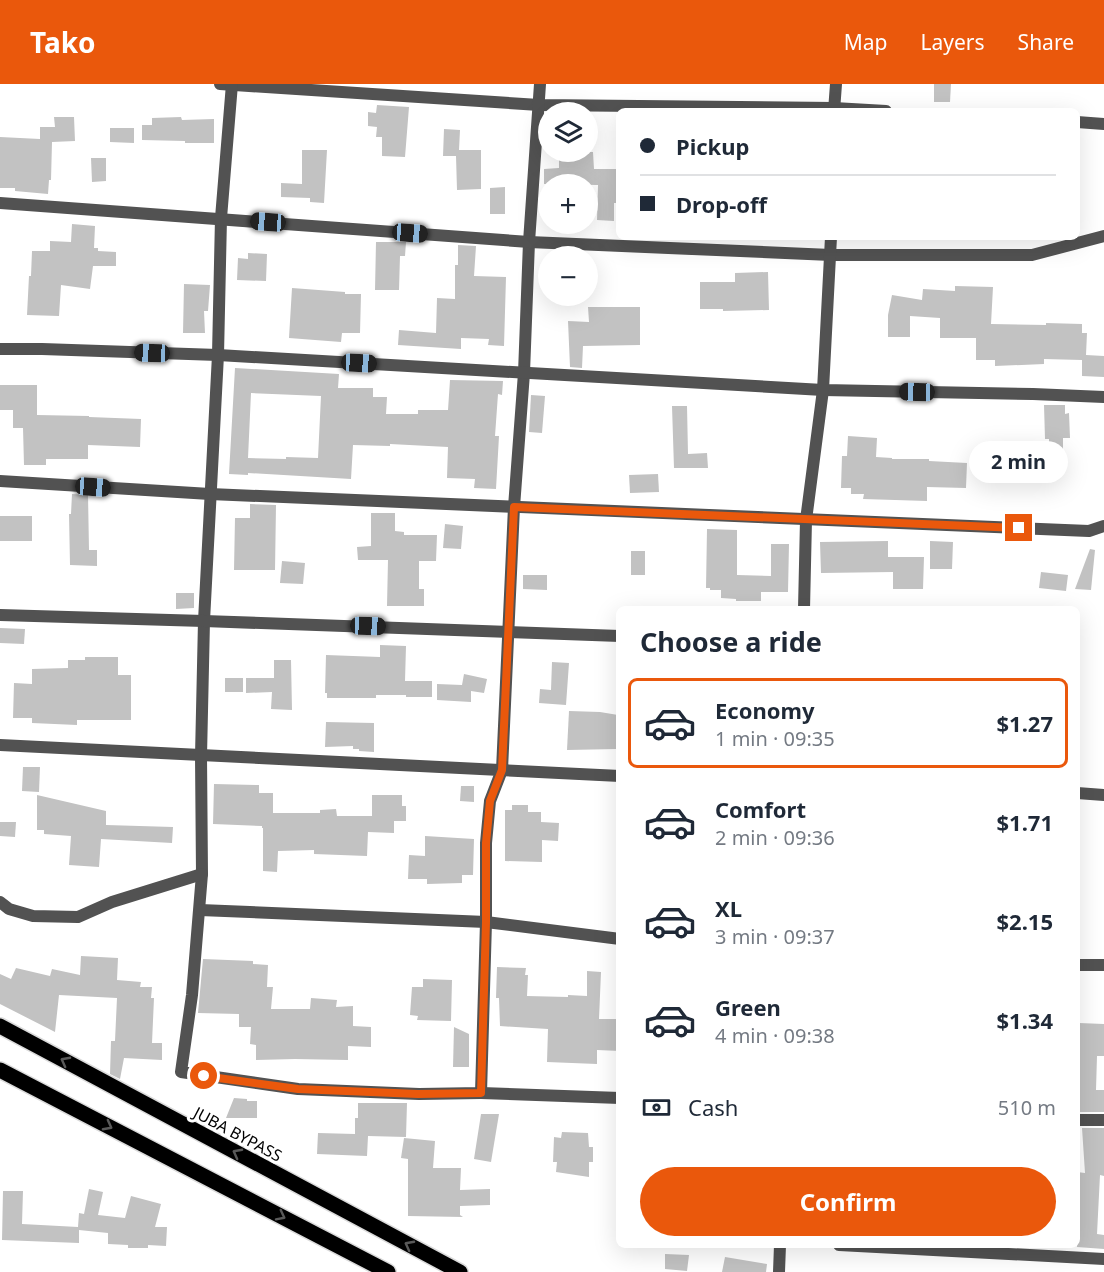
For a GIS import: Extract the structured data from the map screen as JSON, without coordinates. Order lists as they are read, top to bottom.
{
  "streets": {
    "main road": ["JUBA BYPASS"]
  },
  "page": {
    "header": "Tako",
    "nav": ["Map", "Layers", "Share"],
    "map_buttons": ["+", "−"],
    "banner": ["Pickup", "Drop-off"],
    "bubble": "2 min",
    "heading": "Choose a ride",
    "list": [
      {
        "name": "Economy",
        "note": "1 min · 09:35",
        "value": "$1.27"
      },
      {
        "name": "Comfort",
        "note": "2 min · 09:36",
        "value": "$1.71"
      },
      {
        "name": "XL",
        "note": "3 min · 09:37",
        "value": "$2.15"
      },
      {
        "name": "Green",
        "note": "4 min · 09:38",
        "value": "$1.34"
      }
    ],
    "pay": ["Cash", "510 m"],
    "buttons": "Confirm"
  }
}
